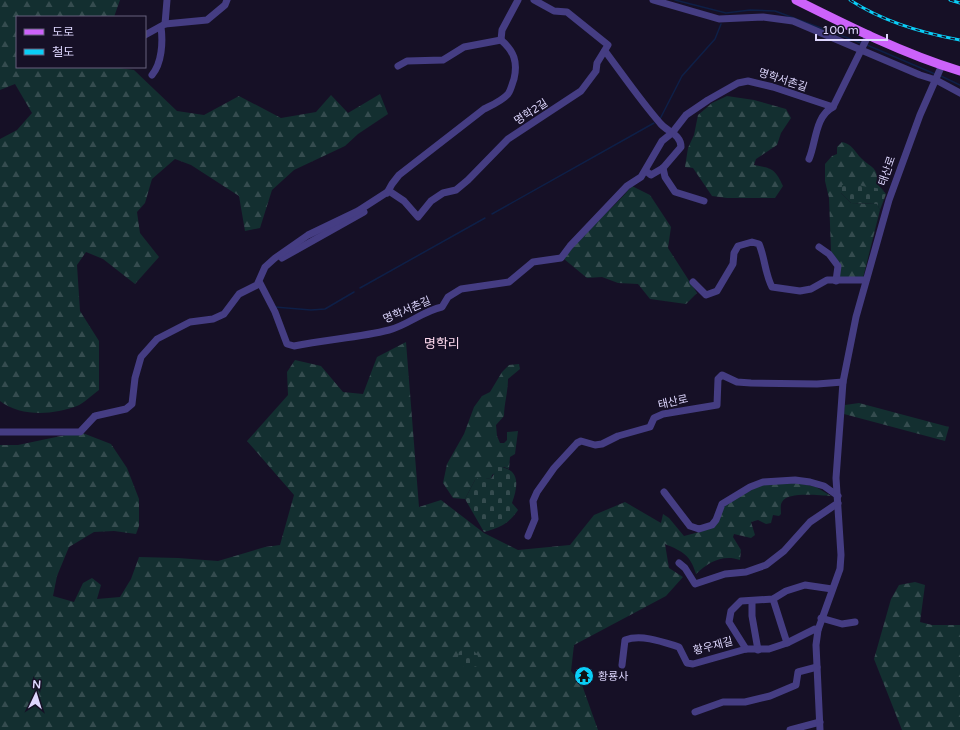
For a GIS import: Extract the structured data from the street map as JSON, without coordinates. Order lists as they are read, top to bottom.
{
  "streets": {
    "street": [
      "명학서촌길",
      "명학2길",
      "태산로",
      "황우재길"
    ]
  },
  "crossings": [
    ["태산로", "황우재길"]
  ],
  "districts": ["명학리"],
  "places": {
    "temple": ["황룡사"]
  },
  "legend": ["도로", "철도"],
  "scale_bar": "100 m",
  "north": "top"
}
